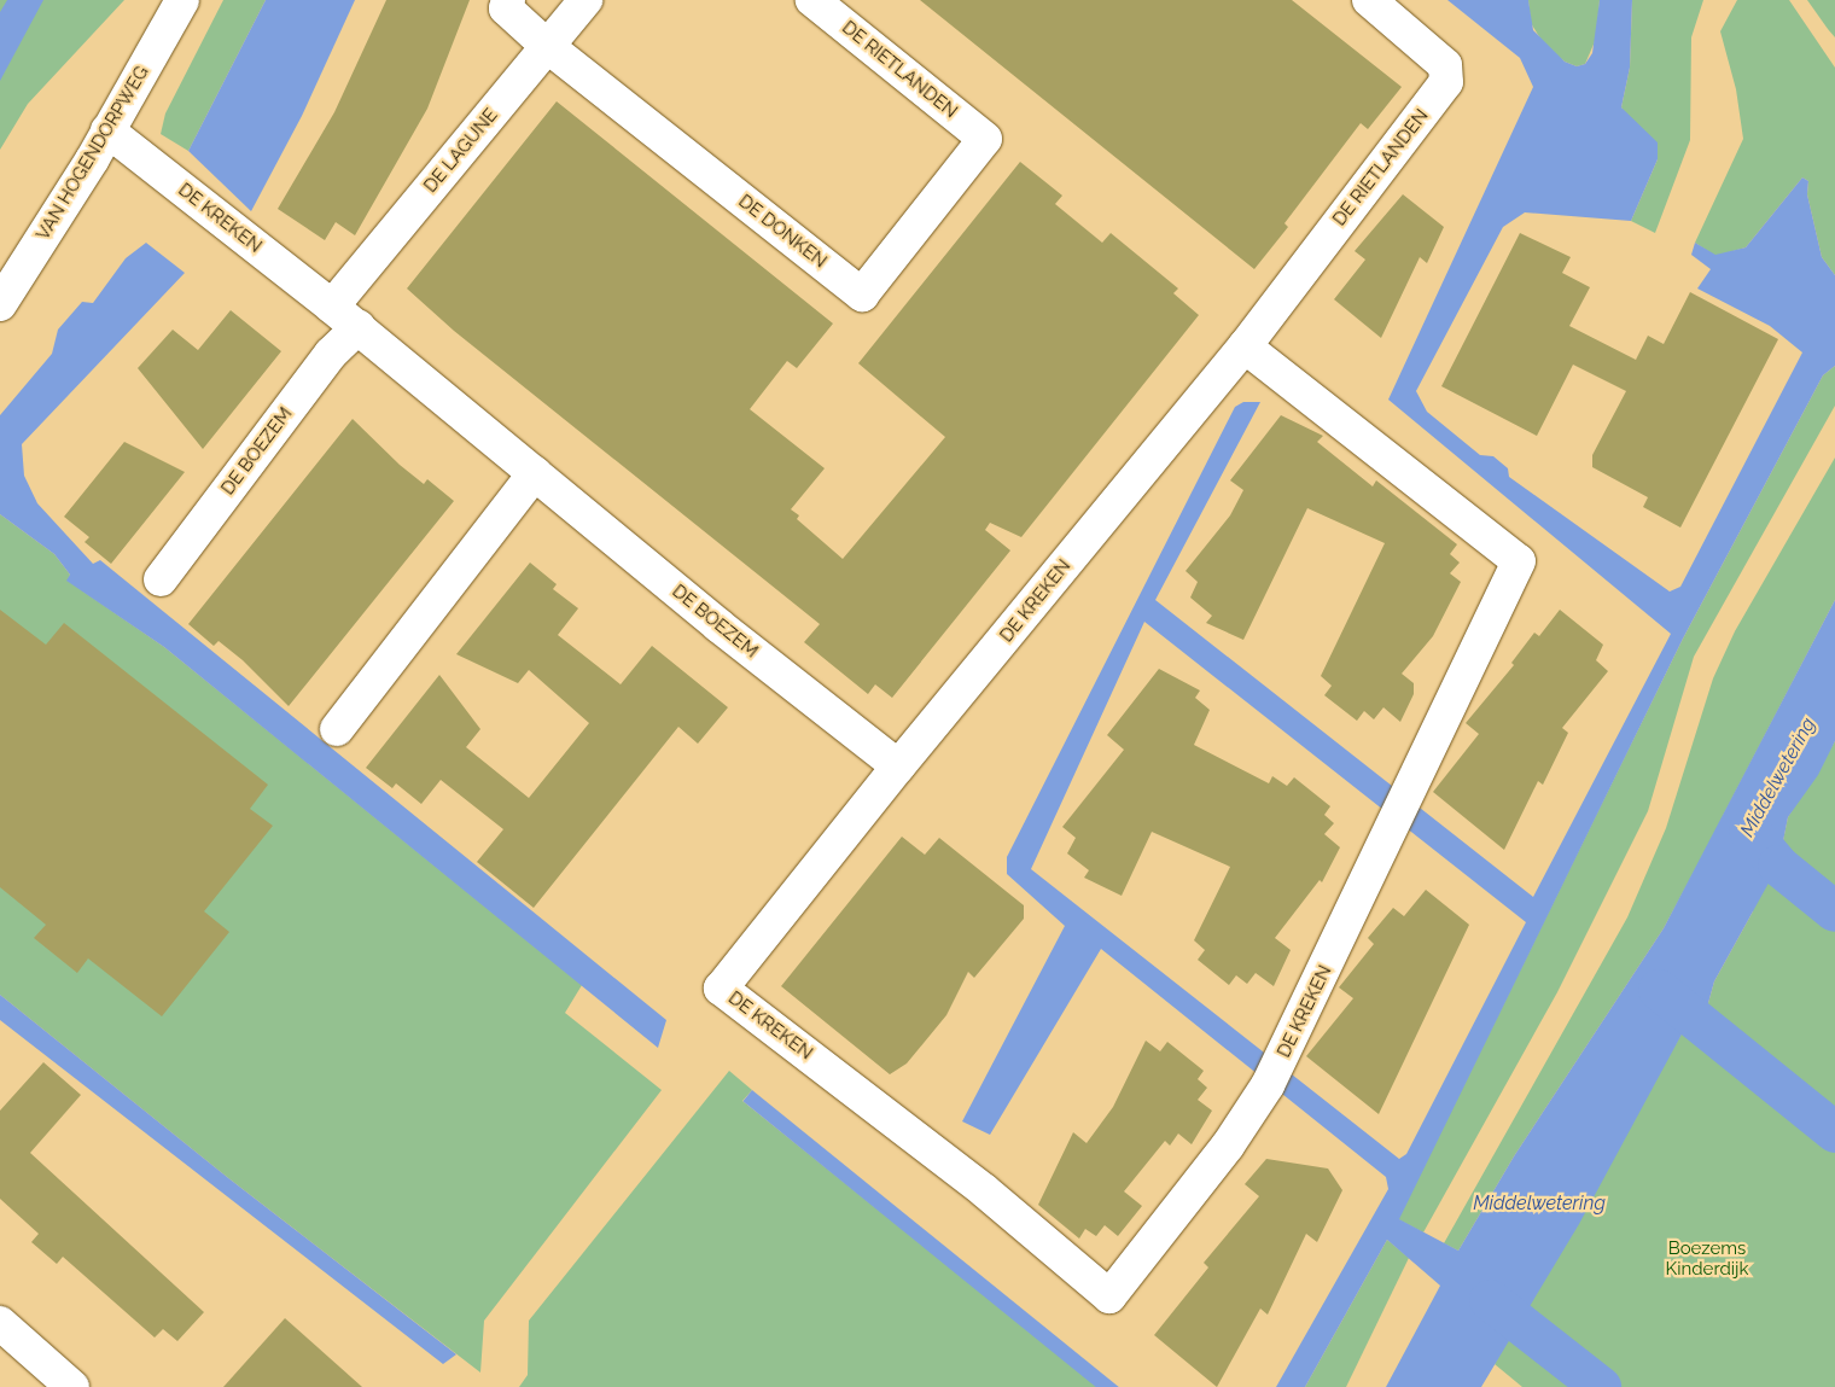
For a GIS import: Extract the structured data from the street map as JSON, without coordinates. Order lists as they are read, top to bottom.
{
  "streets": {
    "street": [
      "DE RIETLANDEN",
      "DE LAGUNE",
      "VAN HOGENDORPWEG",
      "DE KREKEN",
      "DE DONKEN",
      "DE BOEZEM"
    ]
  },
  "crossings": [
    ["DE RIETLANDEN", "DE KREKEN"],
    ["DE RIETLANDEN", "DE DONKEN"],
    ["DE LAGUNE", "DE KREKEN"],
    ["DE LAGUNE", "DE DONKEN"],
    ["DE LAGUNE", "DE BOEZEM"],
    ["VAN HOGENDORPWEG", "DE KREKEN"],
    ["DE KREKEN", "DE BOEZEM"]
  ],
  "water": ["Middelwetering"],
  "parks": ["Boezems Kinderdijk"]
}
